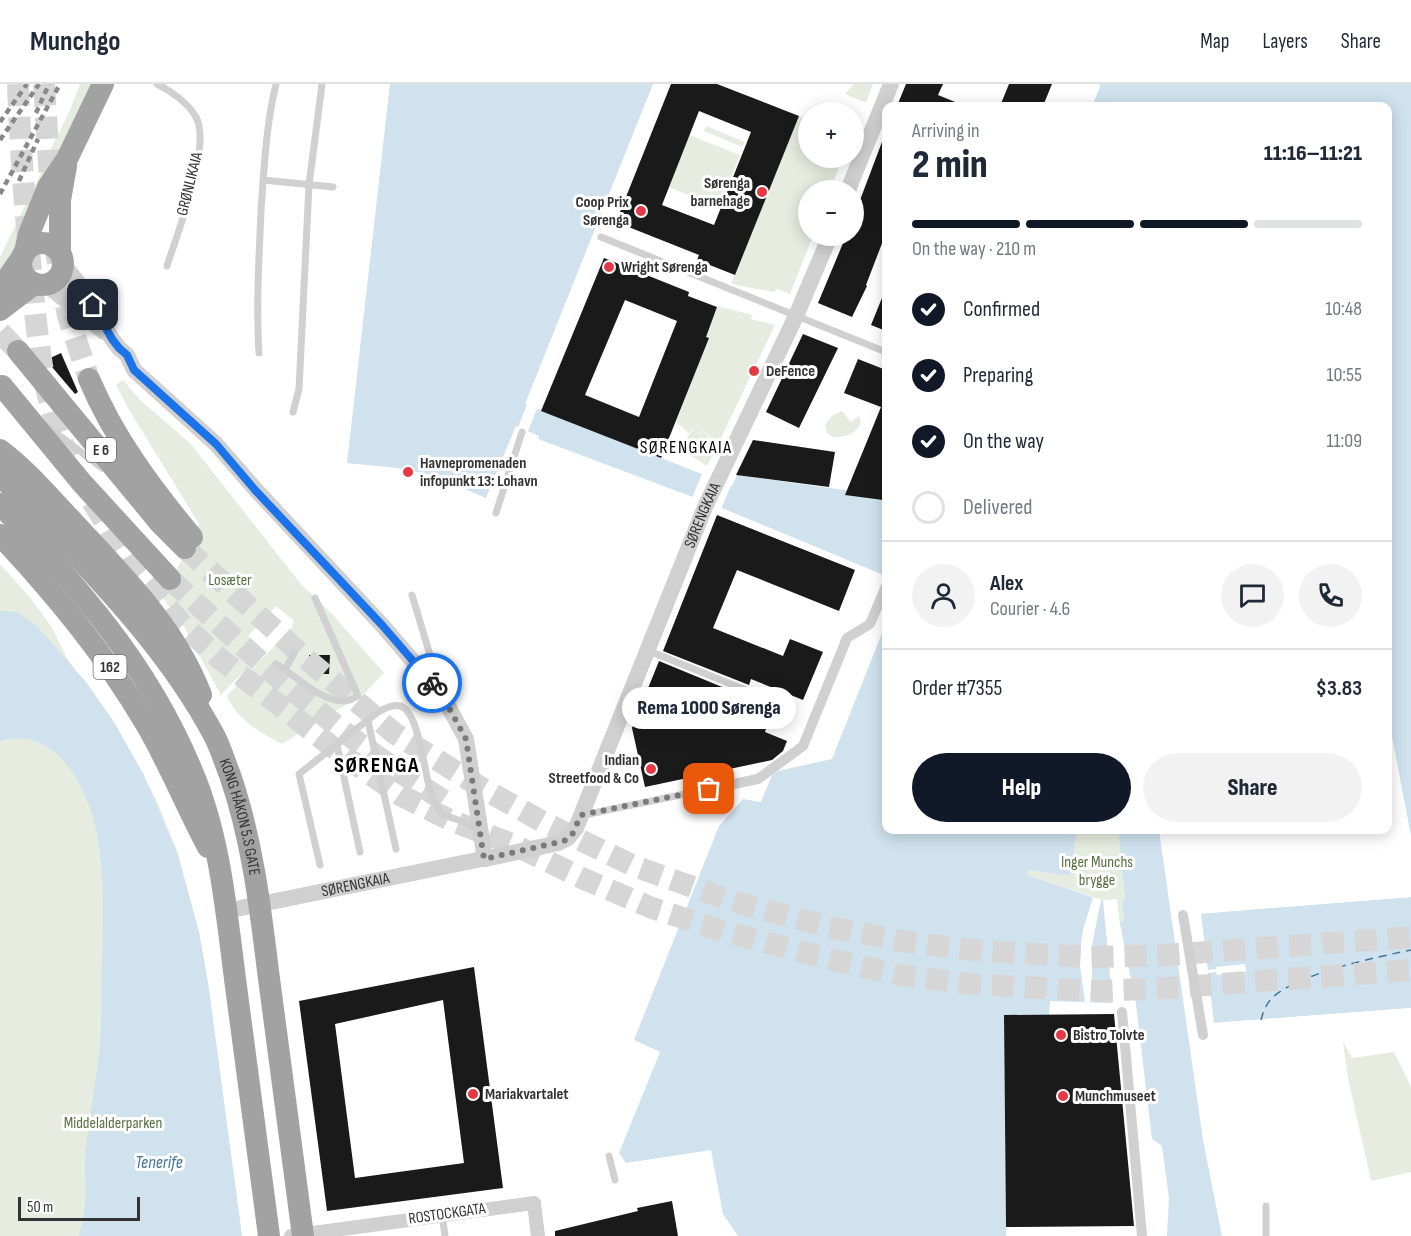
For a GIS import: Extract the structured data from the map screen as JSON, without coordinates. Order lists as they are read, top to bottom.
{
  "streets": {
    "highway": ["E 6", "162", "KONG HÅKON 5.S GATE"],
    "street": ["SØRENGKAIA", "ROSTOCKGATA"],
    "lane": ["GRØNLIKAIA"]
  },
  "crossings": [
    ["SØRENGKAIA", "KONG HÅKON 5.S GATE"],
    ["162", "KONG HÅKON 5.S GATE"],
    ["KONG HÅKON 5.S GATE", "ROSTOCKGATA"]
  ],
  "districts": ["SØRENGKAIA", "SØRENGA"],
  "water": ["Tenerife"],
  "parks": ["Losæter", "Inger Munchs brygge", "Middelalderparken"],
  "places": [
    "Sørenga barnehage",
    "Coop Prix Sørenga",
    "Wright Sørenga",
    "DeFence",
    "Havnepromenaden infopunkt 13: Lohavn",
    "Indian Streetfood & Co",
    "Rema 1000 Sørenga",
    "Bistro Tolvte",
    "Mariakvartalet",
    "Munchmuseet"
  ],
  "scale_bar": "50 m",
  "page": {
    "header": "Munchgo",
    "nav": ["Map", "Layers", "Share"],
    "map_buttons": ["+", "−"],
    "heading": ["2 min", "Arriving in", "11:16–11:21"],
    "panel": [
      "Alex",
      "Courier · 4.6",
      "Order #7355",
      "$3.83"
    ],
    "bar": "On the way · 210 m",
    "list": [
      ["Confirmed", "10:48"],
      ["Preparing", "10:55"],
      ["On the way", "11:09"],
      "Delivered"
    ],
    "bubble": "Rema 1000 Sørenga",
    "buttons": ["Help", "Share"],
    "scale": "50 m"
  }
}
